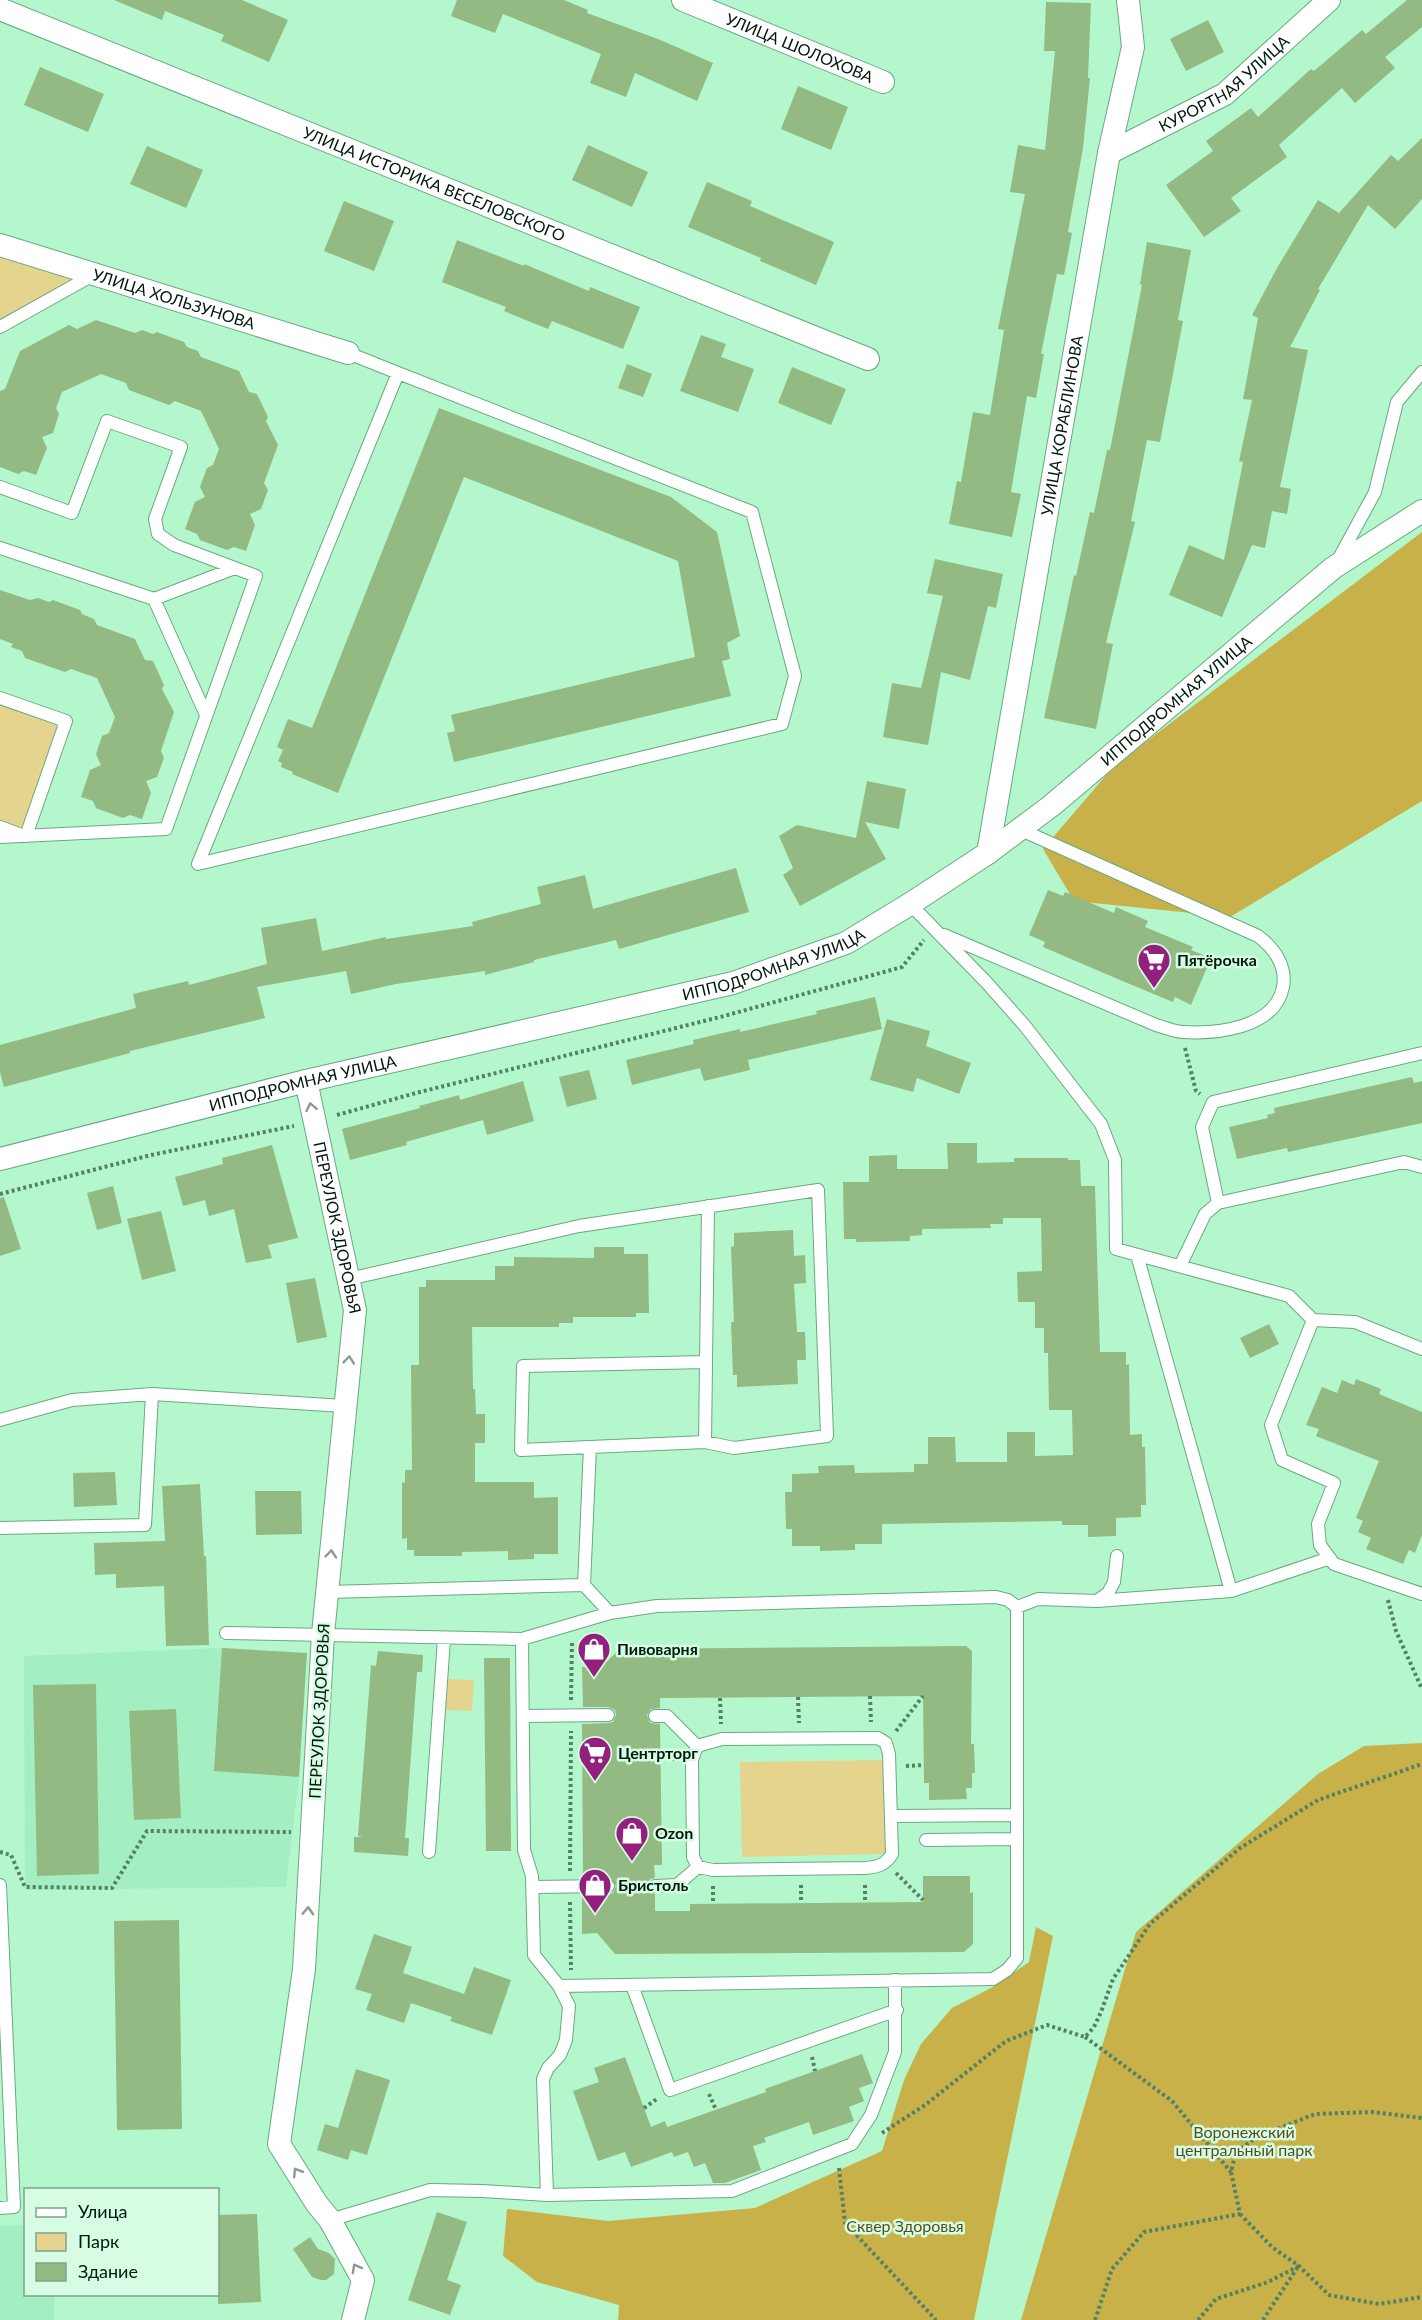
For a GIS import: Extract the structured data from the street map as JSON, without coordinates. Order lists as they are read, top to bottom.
{
  "streets": {
    "street": [
      "УЛИЦА ШОЛОХОВА",
      "КУРОРТНАЯ УЛИЦА",
      "УЛИЦА ИСТОРИКА ВЕСЕЛОВСКОГО",
      "УЛИЦА ХОЛЬЗУНОВА",
      "УЛИЦА КОРАБЛИНОВА",
      "ИППОДРОМНАЯ УЛИЦА",
      "ПЕРЕУЛОК ЗДОРОВЬЯ"
    ]
  },
  "crossings": [
    ["КУРОРТНАЯ УЛИЦА", "УЛИЦА КОРАБЛИНОВА"],
    ["УЛИЦА КОРАБЛИНОВА", "ИППОДРОМНАЯ УЛИЦА"],
    ["ИППОДРОМНАЯ УЛИЦА", "ПЕРЕУЛОК ЗДОРОВЬЯ"]
  ],
  "one_way": ["ПЕРЕУЛОК ЗДОРОВЬЯ"],
  "parks": ["Воронежский центральный парк", "Сквер Здоровья"],
  "places": {
    "supermarket": ["Пятёрочка", "Центрторг"],
    "shop": ["Пивоварня", "Ozon", "Бристоль"]
  },
  "legend": ["Улица", "Парк", "Здание"]
}
